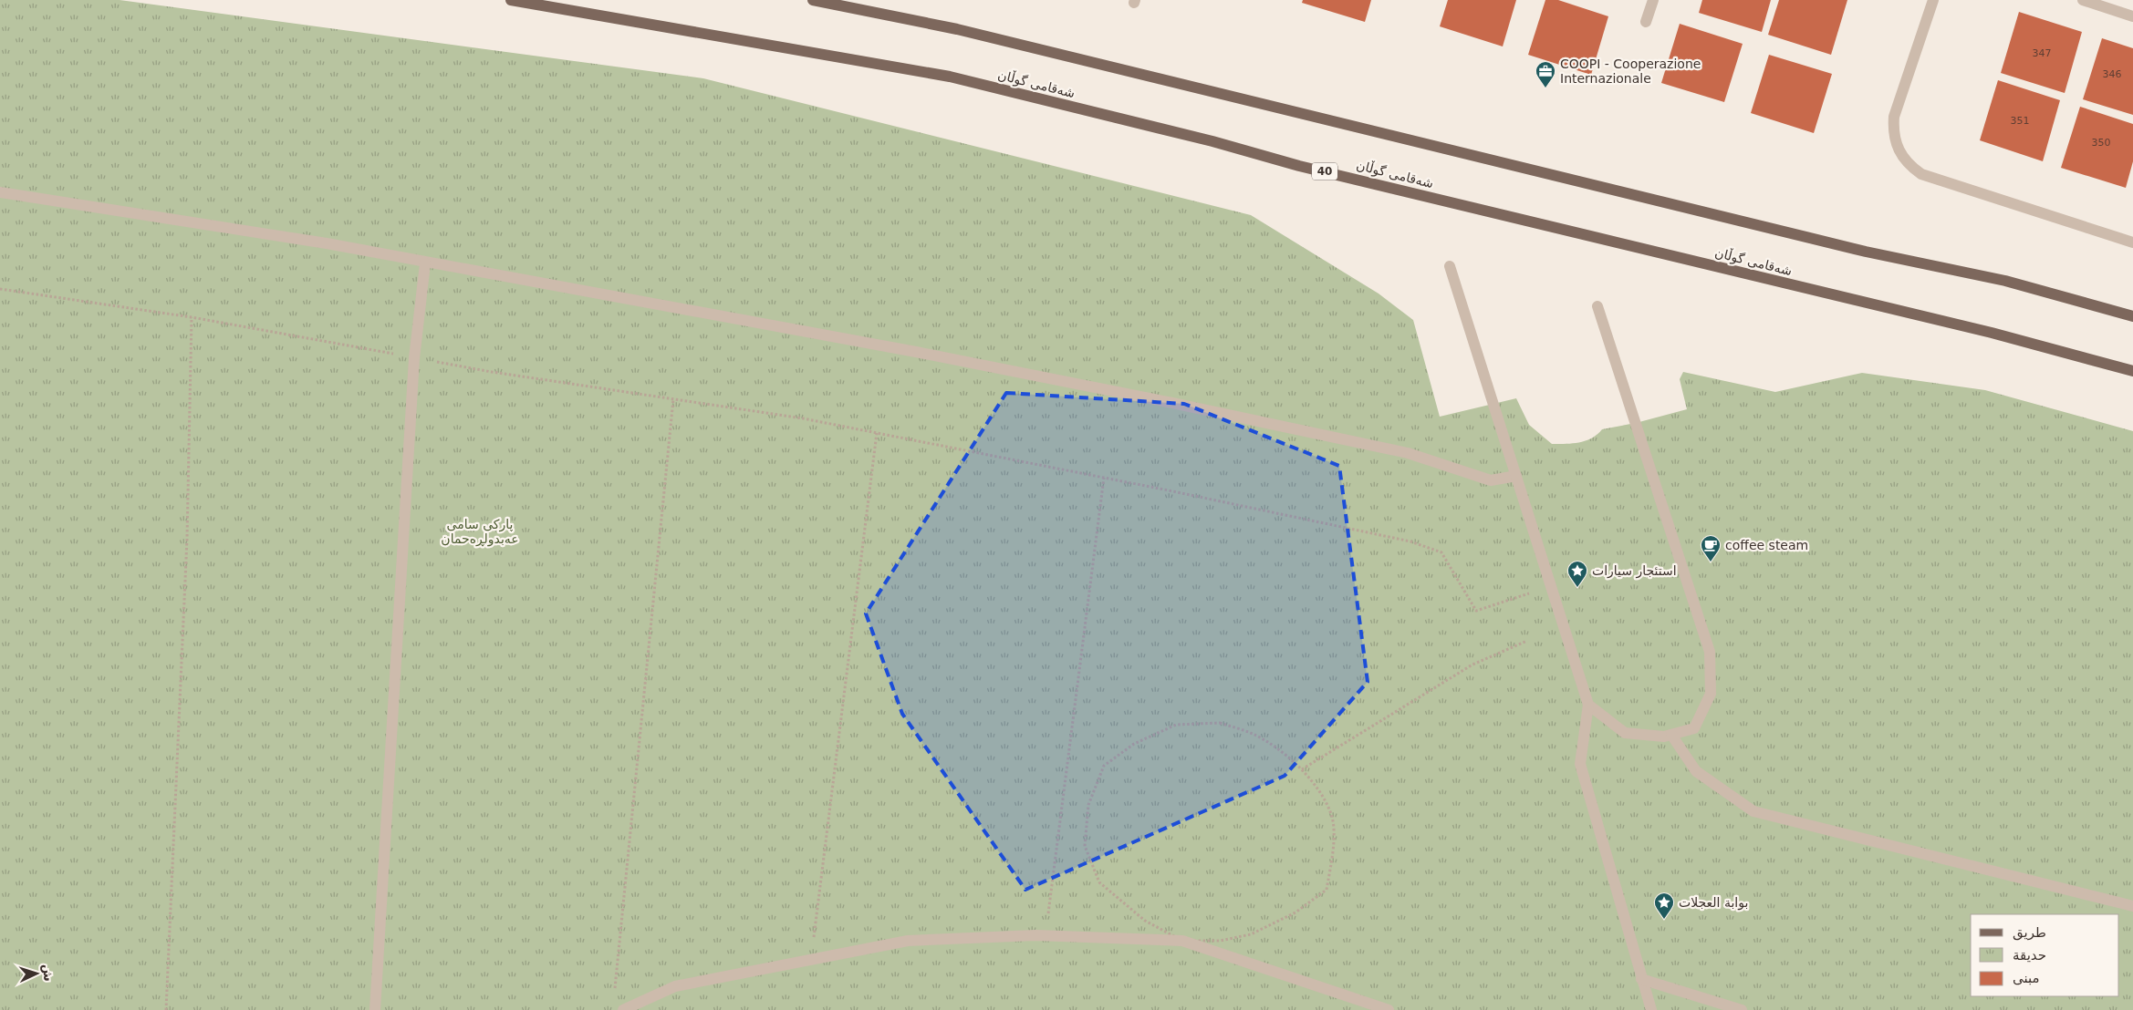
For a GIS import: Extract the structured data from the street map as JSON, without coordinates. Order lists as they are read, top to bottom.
{
  "streets": {
    "main road": ["شەقامی گوڵان", "40"]
  },
  "parks": ["پارکی سامی عەبدولڕەحمان"],
  "places": {
    "office": ["COOPI - Cooperazione Internazionale"],
    "cafe": ["coffee steam"],
    "place": ["استئجار سيارات", "بوابة العجلات"]
  },
  "house_numbers": [
    "347",
    "346",
    "351",
    "350"
  ],
  "legend": ["طريق", "حديقة", "مبنى"],
  "north": "right"
}
